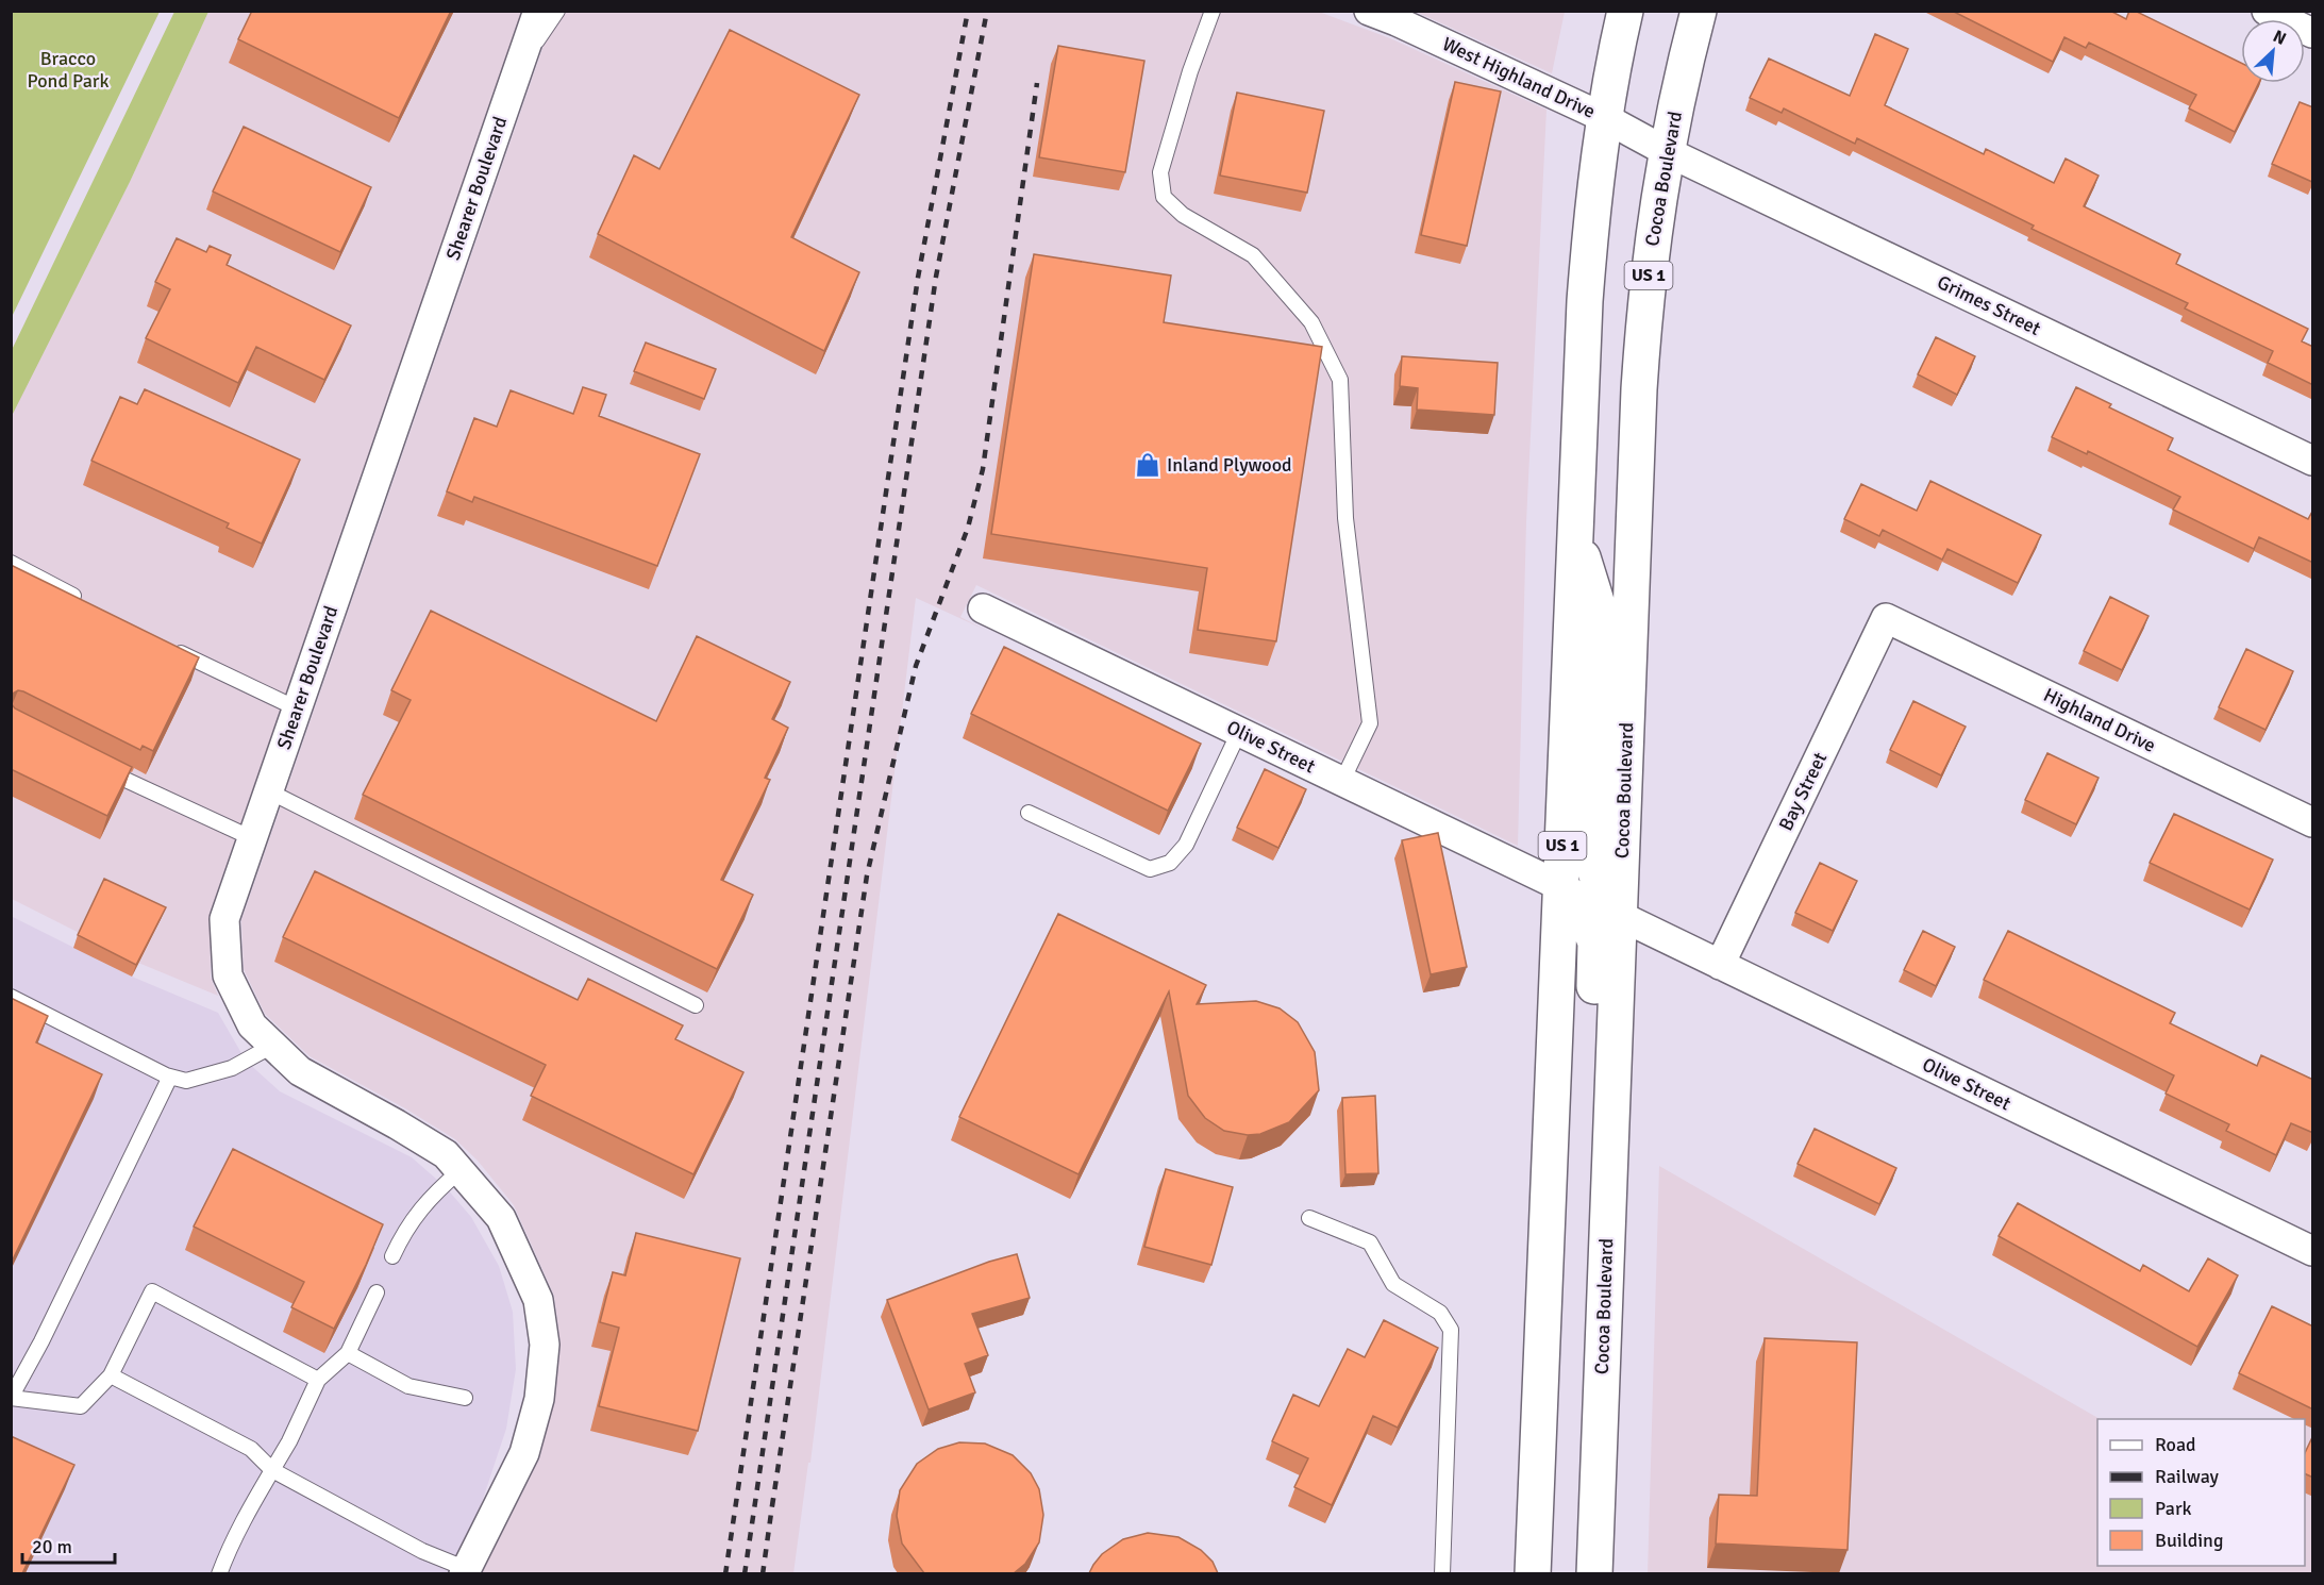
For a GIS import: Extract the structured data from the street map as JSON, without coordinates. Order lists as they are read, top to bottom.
{
  "streets": {
    "main road": ["Cocoa Boulevard", "US 1"],
    "street": [
      "West Highland Drive",
      "Shearer Boulevard",
      "Grimes Street",
      "Highland Drive",
      "Olive Street",
      "Bay Street"
    ]
  },
  "crossings": [
    ["West Highland Drive", "Cocoa Boulevard"],
    ["West Highland Drive", "US 1"],
    ["West Highland Drive", "Grimes Street"],
    ["Cocoa Boulevard", "Grimes Street"],
    ["Cocoa Boulevard", "Olive Street"],
    ["US 1", "Olive Street"],
    ["Highland Drive", "Bay Street"],
    ["Olive Street", "Bay Street"]
  ],
  "parks": ["Bracco Pond Park"],
  "places": {
    "shop": ["Inland Plywood"]
  },
  "legend": [
    "Road",
    "Railway",
    "Park",
    "Building"
  ],
  "scale_bar": "20 m",
  "north": "top right"
}
